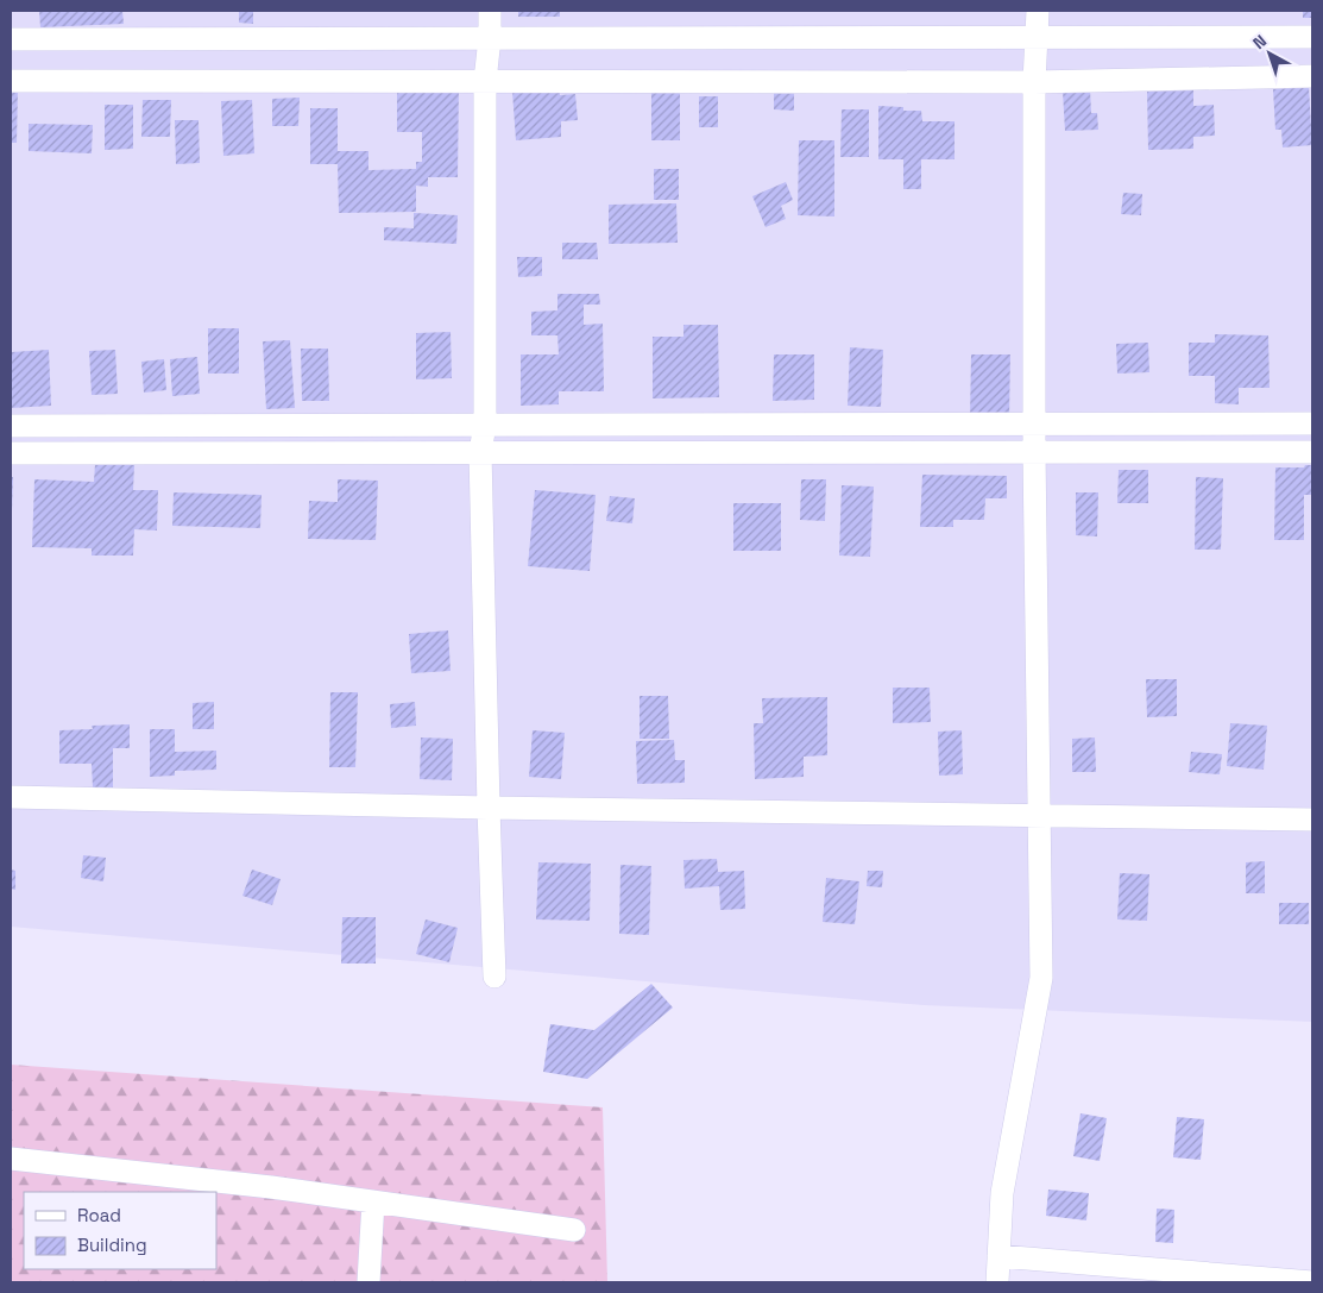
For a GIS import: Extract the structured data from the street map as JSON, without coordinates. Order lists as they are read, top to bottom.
{
  "legend": ["Road", "Building"],
  "north": "top left"
}
